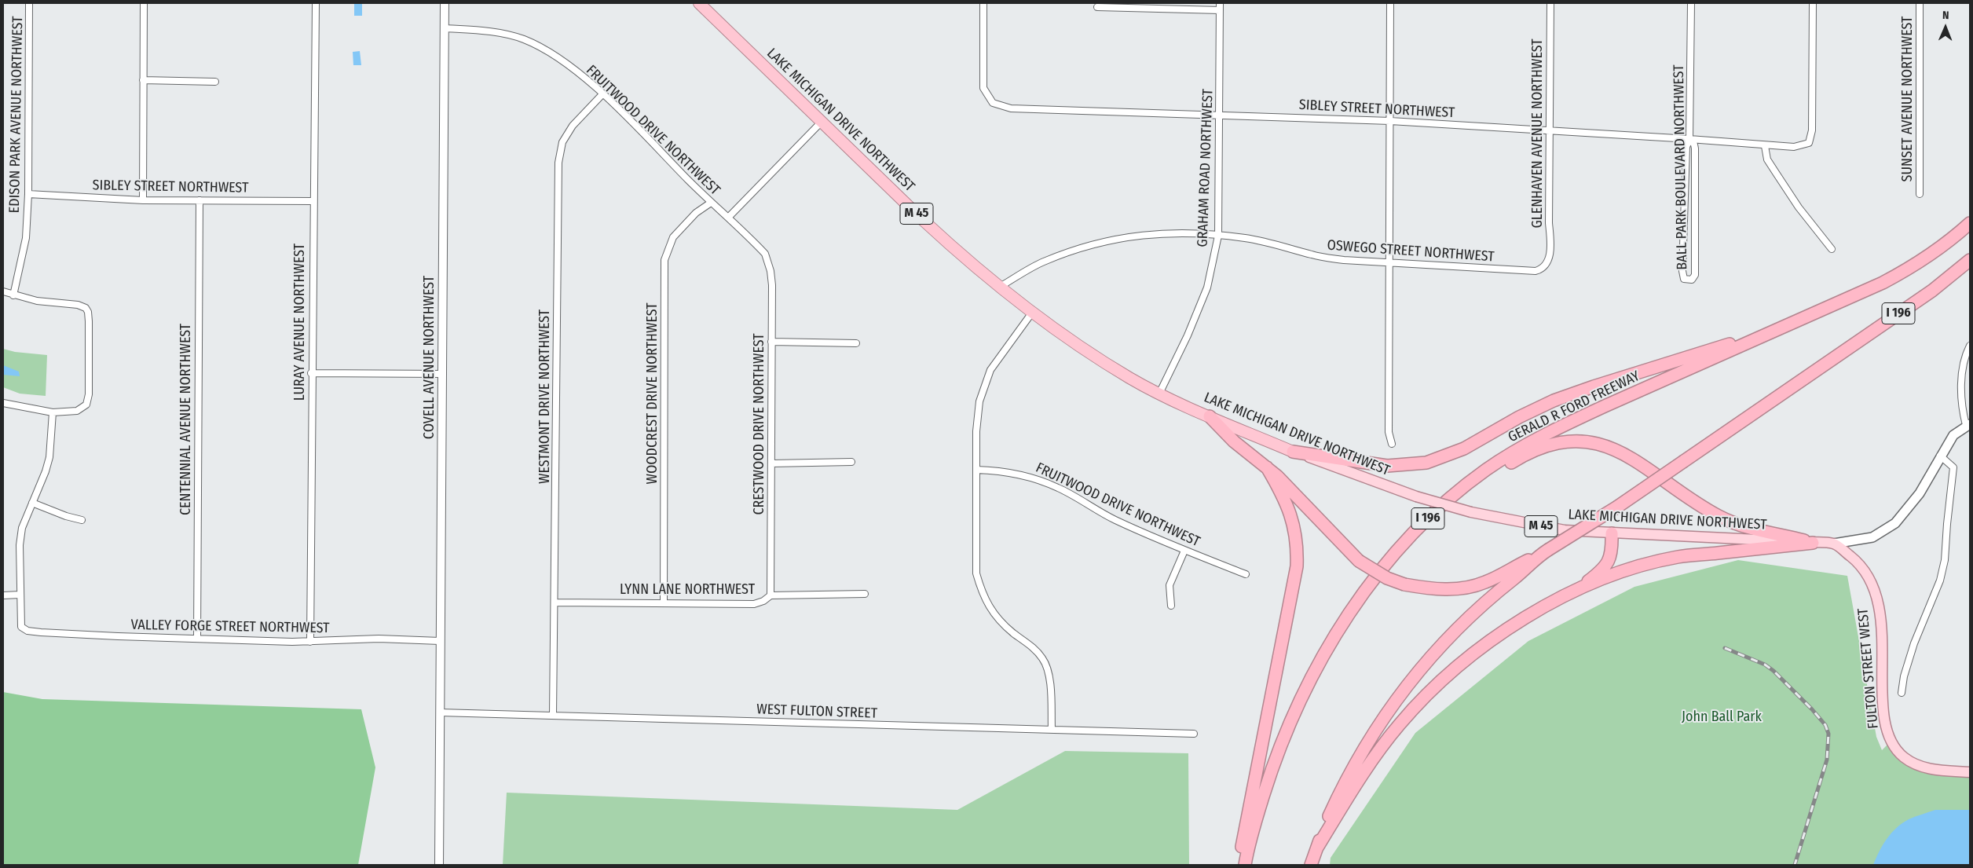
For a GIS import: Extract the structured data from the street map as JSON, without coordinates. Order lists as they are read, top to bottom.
{
  "streets": {
    "highway": [
      "LAKE MICHIGAN DRIVE NORTHWEST",
      "M 45",
      "I 196",
      "GERALD R FORD FREEWAY"
    ],
    "main road": ["FULTON STREET WEST"],
    "street": [
      "SUNSET AVENUE NORTHWEST",
      "SIBLEY STREET NORTHWEST",
      "EDISON PARK AVENUE NORTHWEST",
      "FRUITWOOD DRIVE NORTHWEST",
      "GLENHAVEN AVENUE NORTHWEST",
      "BALL PARK BOULEVARD NORTHWEST",
      "GRAHAM ROAD NORTHWEST",
      "OSWEGO STREET NORTHWEST",
      "LURAY AVENUE NORTHWEST",
      "COVELL AVENUE NORTHWEST",
      "WOODCREST DRIVE NORTHWEST",
      "WESTMONT DRIVE NORTHWEST",
      "CENTENNIAL AVENUE NORTHWEST",
      "CRESTWOOD DRIVE NORTHWEST",
      "LYNN LANE NORTHWEST",
      "VALLEY FORGE STREET NORTHWEST",
      "WEST FULTON STREET"
    ]
  },
  "crossings": [
    ["SIBLEY STREET NORTHWEST", "EDISON PARK AVENUE NORTHWEST"],
    ["SIBLEY STREET NORTHWEST", "GLENHAVEN AVENUE NORTHWEST"],
    ["SIBLEY STREET NORTHWEST", "BALL PARK BOULEVARD NORTHWEST"],
    ["SIBLEY STREET NORTHWEST", "GRAHAM ROAD NORTHWEST"],
    ["SIBLEY STREET NORTHWEST", "LURAY AVENUE NORTHWEST"],
    ["SIBLEY STREET NORTHWEST", "CENTENNIAL AVENUE NORTHWEST"],
    ["LAKE MICHIGAN DRIVE NORTHWEST", "GRAHAM ROAD NORTHWEST"],
    ["LAKE MICHIGAN DRIVE NORTHWEST", "OSWEGO STREET NORTHWEST"],
    ["LAKE MICHIGAN DRIVE NORTHWEST", "FULTON STREET WEST"],
    ["FRUITWOOD DRIVE NORTHWEST", "COVELL AVENUE NORTHWEST"],
    ["FRUITWOOD DRIVE NORTHWEST", "WOODCREST DRIVE NORTHWEST"],
    ["FRUITWOOD DRIVE NORTHWEST", "WESTMONT DRIVE NORTHWEST"],
    ["FRUITWOOD DRIVE NORTHWEST", "CRESTWOOD DRIVE NORTHWEST"],
    ["GLENHAVEN AVENUE NORTHWEST", "OSWEGO STREET NORTHWEST"],
    ["GRAHAM ROAD NORTHWEST", "OSWEGO STREET NORTHWEST"],
    ["LURAY AVENUE NORTHWEST", "VALLEY FORGE STREET NORTHWEST"],
    ["COVELL AVENUE NORTHWEST", "VALLEY FORGE STREET NORTHWEST"],
    ["COVELL AVENUE NORTHWEST", "WEST FULTON STREET"],
    ["WOODCREST DRIVE NORTHWEST", "LYNN LANE NORTHWEST"],
    ["WESTMONT DRIVE NORTHWEST", "LYNN LANE NORTHWEST"],
    ["WESTMONT DRIVE NORTHWEST", "WEST FULTON STREET"],
    ["CENTENNIAL AVENUE NORTHWEST", "VALLEY FORGE STREET NORTHWEST"],
    ["CRESTWOOD DRIVE NORTHWEST", "LYNN LANE NORTHWEST"]
  ],
  "parks": ["John Ball Park"],
  "north": "top"
}
